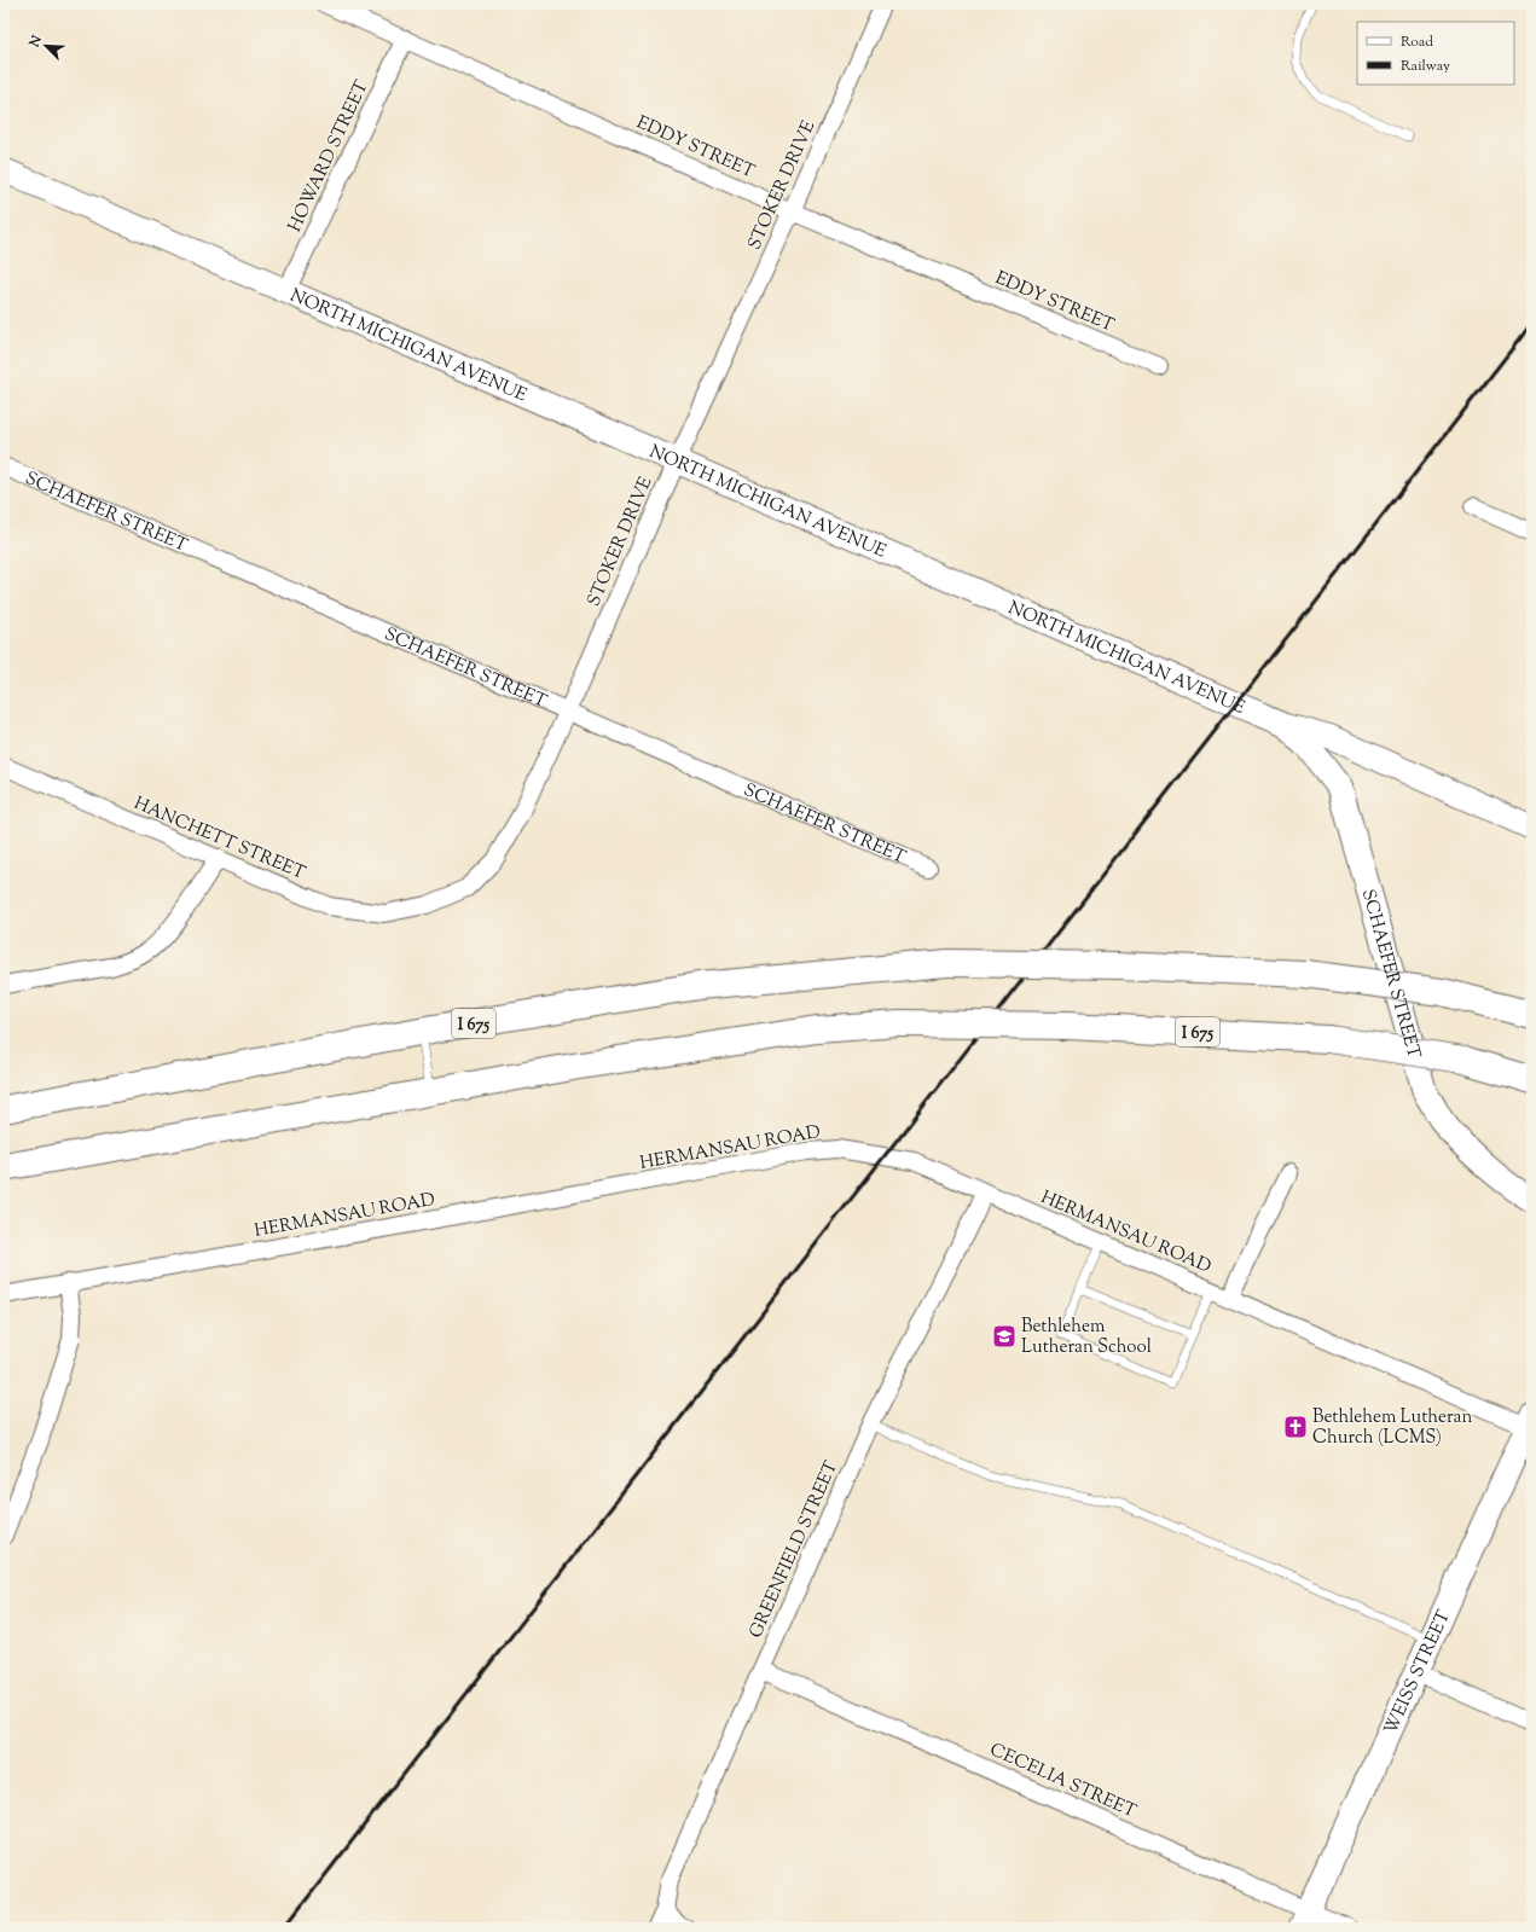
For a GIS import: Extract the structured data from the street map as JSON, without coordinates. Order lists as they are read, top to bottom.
{
  "streets": {
    "highway": ["I 675"],
    "street": [
      "EDDY STREET",
      "HOWARD STREET",
      "STOKER DRIVE",
      "NORTH MICHIGAN AVENUE",
      "SCHAEFER STREET",
      "HANCHETT STREET",
      "HERMANSAU ROAD",
      "GREENFIELD STREET",
      "WEISS STREET",
      "CECELIA STREET"
    ]
  },
  "crossings": [
    ["EDDY STREET", "HOWARD STREET"],
    ["EDDY STREET", "STOKER DRIVE"],
    ["HOWARD STREET", "NORTH MICHIGAN AVENUE"],
    ["STOKER DRIVE", "NORTH MICHIGAN AVENUE"],
    ["STOKER DRIVE", "SCHAEFER STREET"],
    ["STOKER DRIVE", "HANCHETT STREET"],
    ["NORTH MICHIGAN AVENUE", "SCHAEFER STREET"],
    ["HERMANSAU ROAD", "GREENFIELD STREET"],
    ["HERMANSAU ROAD", "WEISS STREET"],
    ["GREENFIELD STREET", "CECELIA STREET"],
    ["WEISS STREET", "CECELIA STREET"]
  ],
  "places": {
    "school or university": ["Bethlehem Lutheran School"],
    "church": ["Bethlehem Lutheran Church (LCMS)"]
  },
  "legend": ["Road", "Railway"],
  "north": "top left"
}
